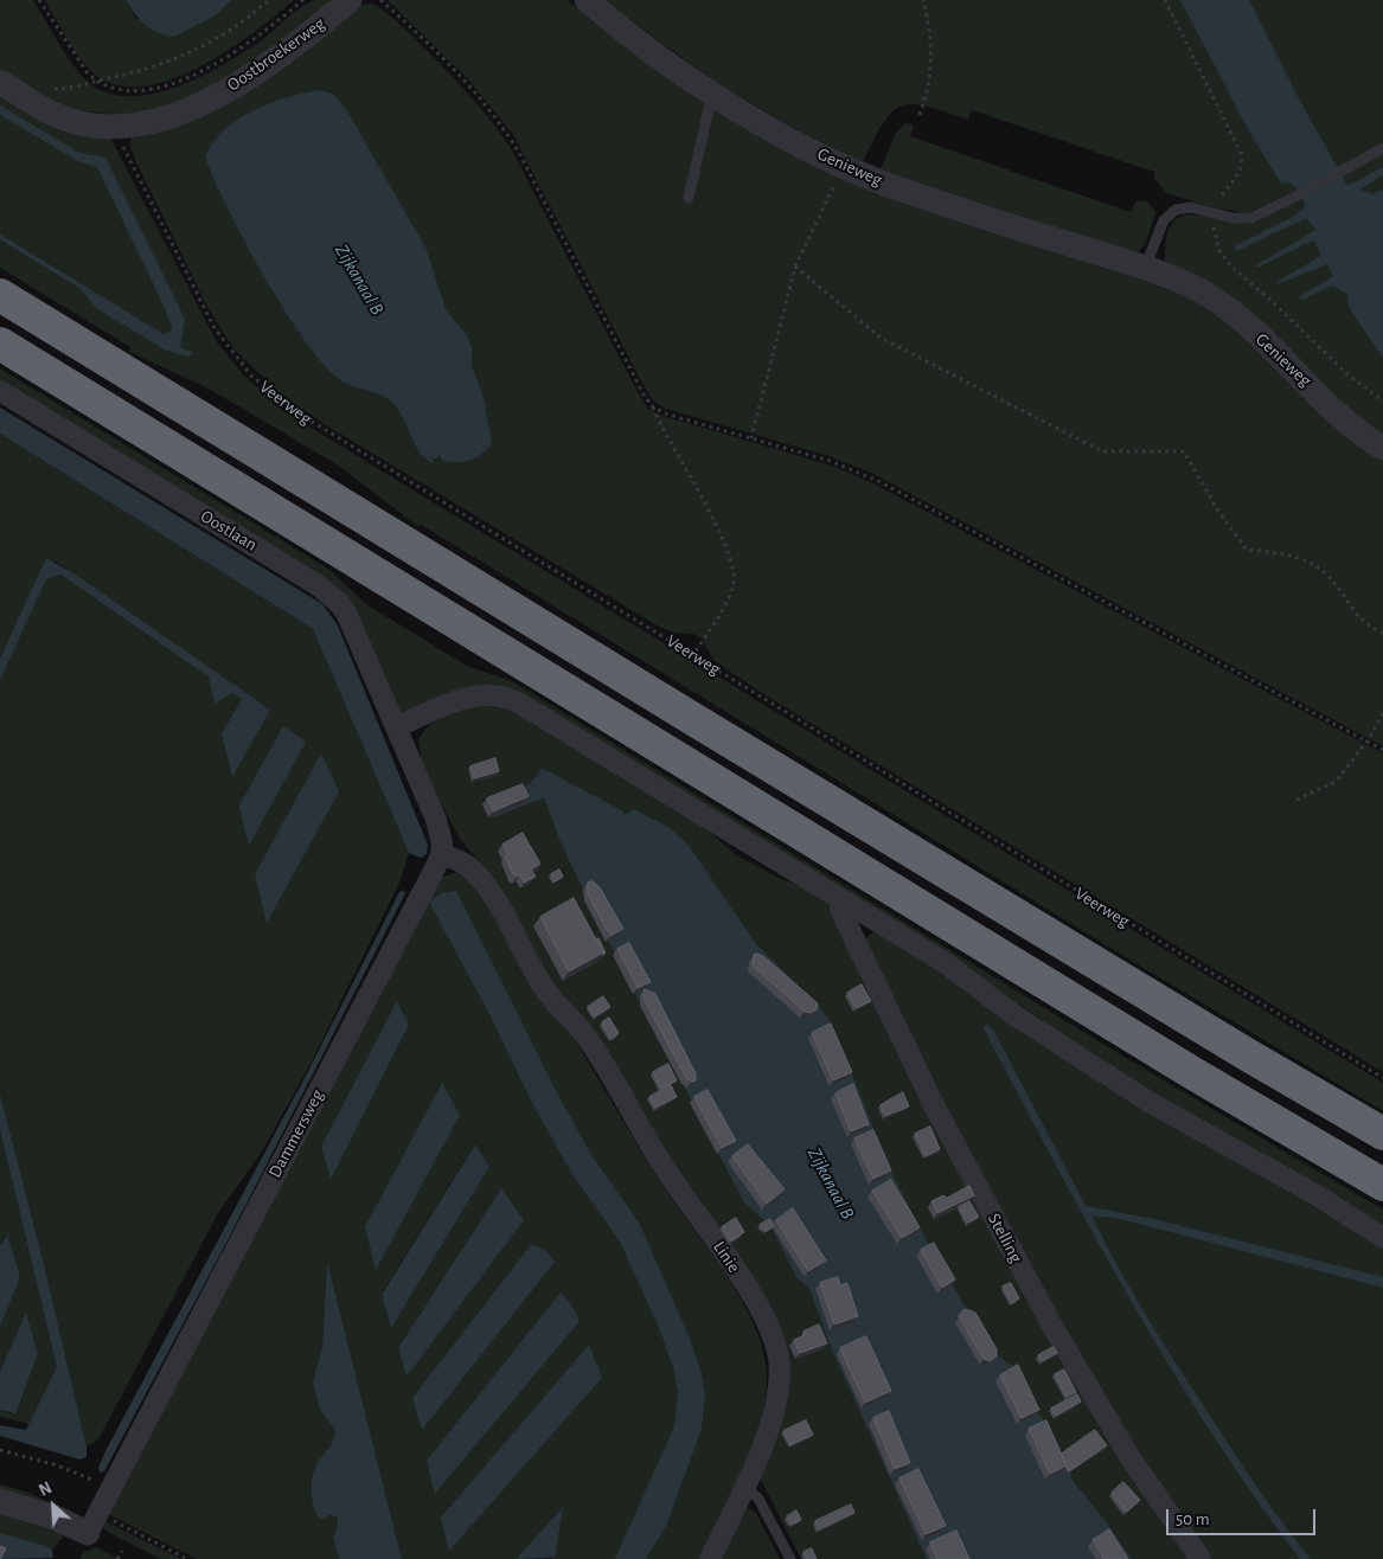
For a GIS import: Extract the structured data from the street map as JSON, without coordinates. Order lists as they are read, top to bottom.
{
  "streets": {
    "street": [
      "Oostbroekerweg",
      "Genieweg",
      "Oostlaan",
      "Dammersweg",
      "Stelling",
      "Linie"
    ],
    "path": ["Veerweg"]
  },
  "crossings": [
    ["Oostbroekerweg", "Veerweg"],
    ["Dammersweg", "Linie"]
  ],
  "water": ["Zijkanaal B"],
  "scale_bar": "50 m",
  "north": "top left"
}
